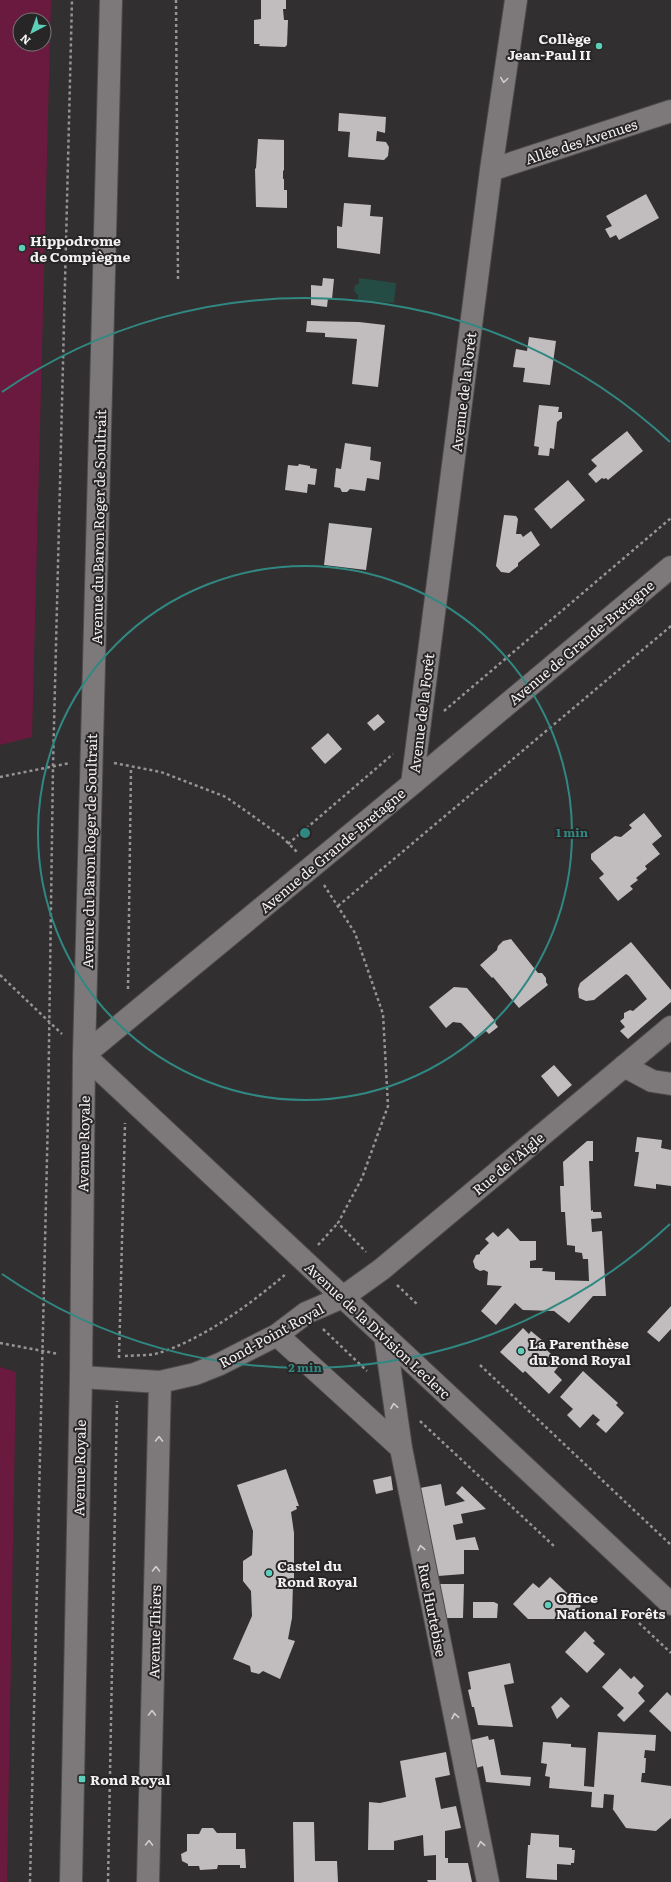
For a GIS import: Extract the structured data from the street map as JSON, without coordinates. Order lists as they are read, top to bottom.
{
  "streets": {
    "street": [
      "Allée des Avenues",
      "Avenue de la Forêt",
      "Avenue du Baron Roger de Soultrait",
      "Avenue de Grande-Bretagne",
      "Avenue Royale",
      "Rue de l'Aigle",
      "Avenue de la Division Leclerc",
      "Rond-Point Royal",
      "Rue Hurtebise",
      "Avenue Thiers"
    ]
  },
  "crossings": [
    ["Allée des Avenues", "Avenue de la Forêt"],
    ["Avenue de la Forêt", "Avenue de Grande-Bretagne"],
    ["Avenue du Baron Roger de Soultrait", "Avenue de Grande-Bretagne"],
    ["Avenue du Baron Roger de Soultrait", "Avenue Royale"],
    ["Avenue du Baron Roger de Soultrait", "Avenue de la Division Leclerc"],
    ["Avenue de Grande-Bretagne", "Avenue Royale"],
    ["Avenue de Grande-Bretagne", "Avenue de la Division Leclerc"],
    ["Avenue Royale", "Avenue de la Division Leclerc"],
    ["Avenue Royale", "Rond-Point Royal"],
    ["Rue de l'Aigle", "Avenue de la Division Leclerc"],
    ["Rue de l'Aigle", "Rond-Point Royal"],
    ["Avenue de la Division Leclerc", "Rond-Point Royal"],
    ["Avenue de la Division Leclerc", "Rue Hurtebise"],
    ["Rond-Point Royal", "Avenue Thiers"]
  ],
  "one_way": ["Rue Hurtebise", "Avenue Thiers"],
  "places": {
    "other": [
      "Collège Jean-Paul II",
      "Hippodrome de Compiègne",
      "La Parenthèse du Rond Royal",
      "Castel du Rond Royal",
      "Office National Forêts"
    ],
    "transit": ["Rond Royal"]
  },
  "north": "bottom left",
  "rings": ["1 min", "2 min"]
}
